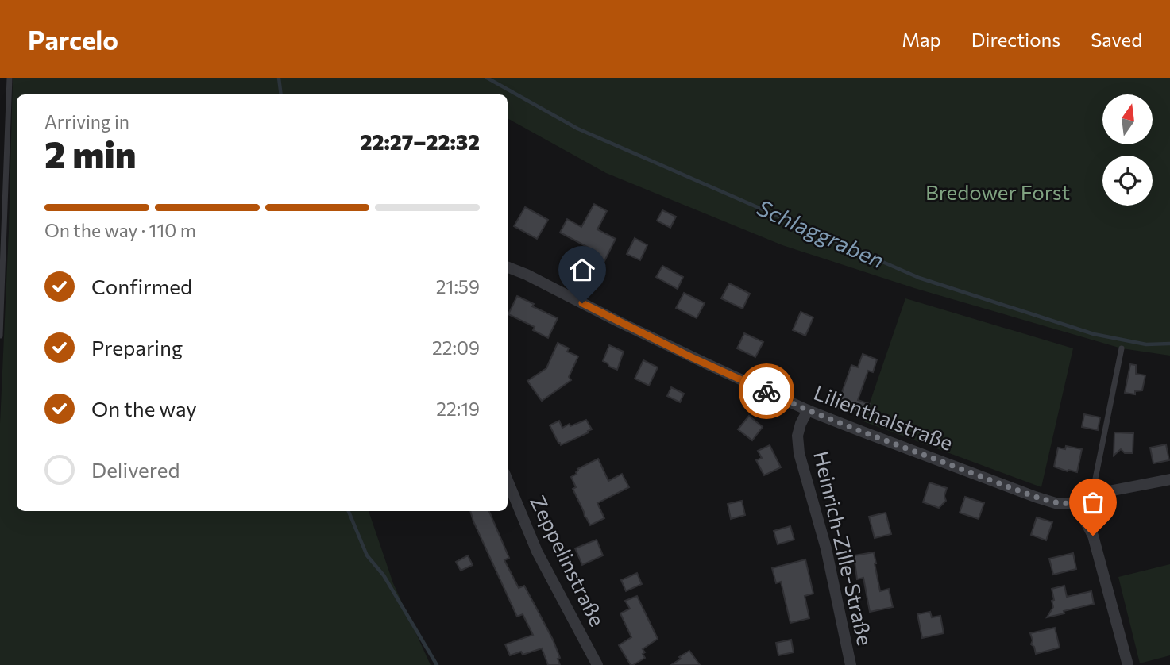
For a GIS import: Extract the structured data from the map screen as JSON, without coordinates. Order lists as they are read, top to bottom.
{
  "streets": {
    "street": ["Lilienthalstraße", "Heinrich-Zille-Straße", "Zeppelinstraße"]
  },
  "crossings": [
    ["Lilienthalstraße", "Heinrich-Zille-Straße"]
  ],
  "water": ["Schlaggraben"],
  "parks": ["Bredower Forst"],
  "north": "top",
  "page": {
    "header": "Parcelo",
    "nav": ["Map", "Directions", "Saved"],
    "heading": ["2 min", "Arriving in", "22:27–22:32"],
    "bar": "On the way · 110 m",
    "list": [
      ["Confirmed", "21:59"],
      ["Preparing", "22:09"],
      ["On the way", "22:19"],
      "Delivered"
    ]
  }
}
